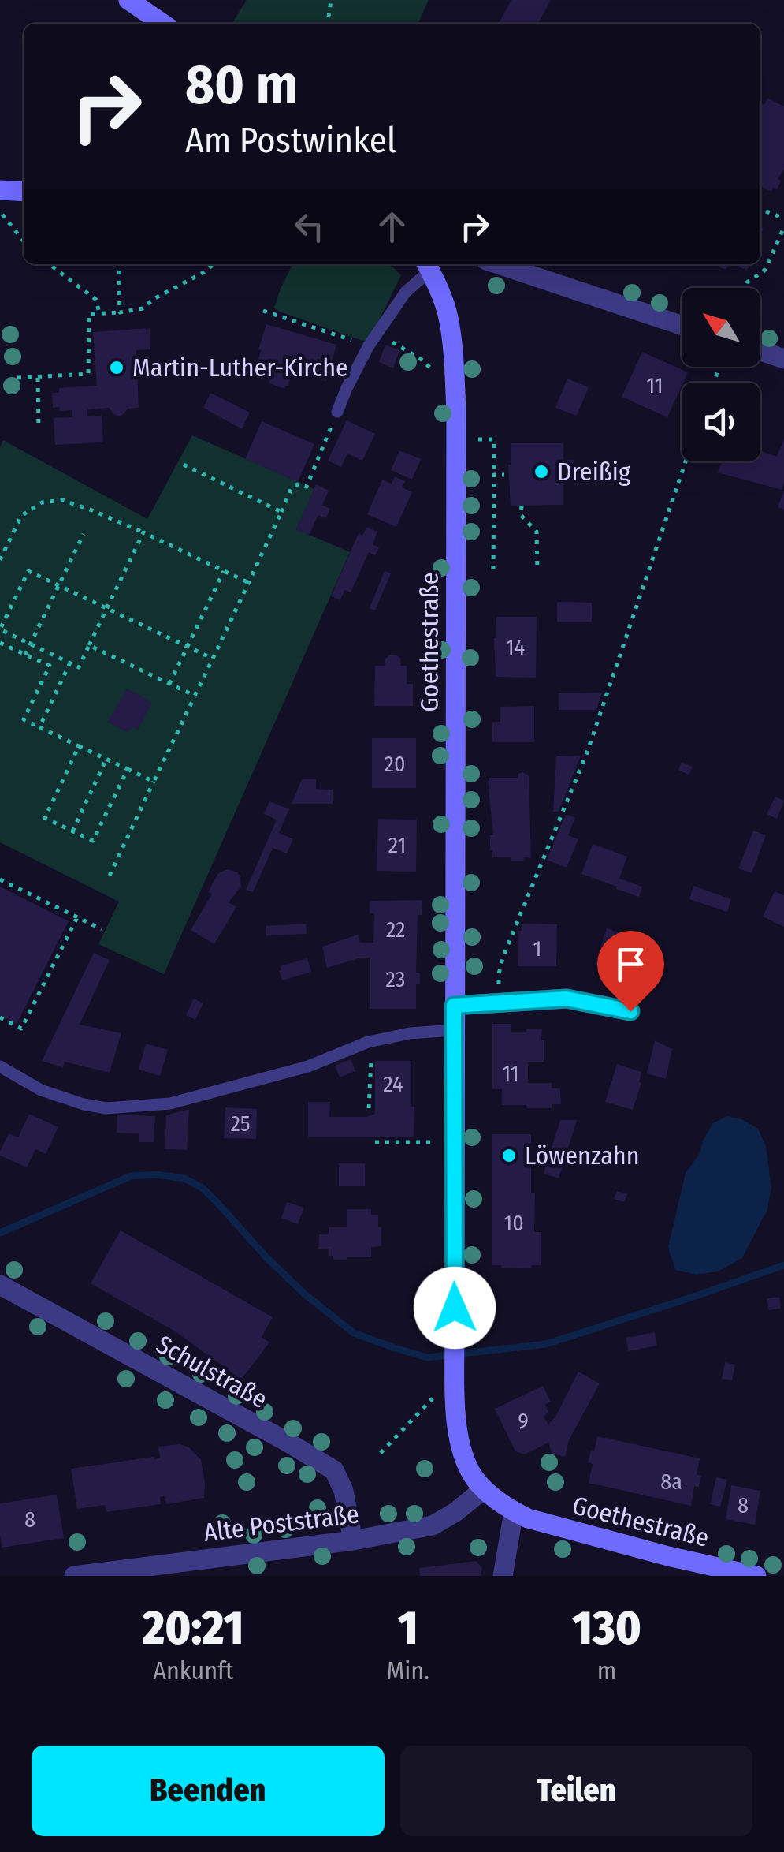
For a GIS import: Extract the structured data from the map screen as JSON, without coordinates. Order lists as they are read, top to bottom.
{
  "streets": {
    "main road": ["Goethestraße"],
    "street": ["Schulstraße", "Alte Poststraße"]
  },
  "crossings": [
    ["Goethestraße", "Alte Poststraße"],
    ["Schulstraße", "Alte Poststraße"]
  ],
  "places": ["Martin-Luther-Kirche", "Dreißig", "Löwenzahn"],
  "house_numbers": [
    "11",
    "14",
    "20",
    "21",
    "22",
    "1",
    "23",
    "11",
    "24",
    "25",
    "10",
    "9",
    "8a",
    "8",
    "8"
  ],
  "north": "top left",
  "page": {
    "turn": ["80 m", "Am Postwinkel"],
    "eta": [
      "20:21",
      "Ankunft",
      "1",
      "Min.",
      "130",
      "m"
    ],
    "buttons": ["Beenden", "Teilen"]
  }
}
